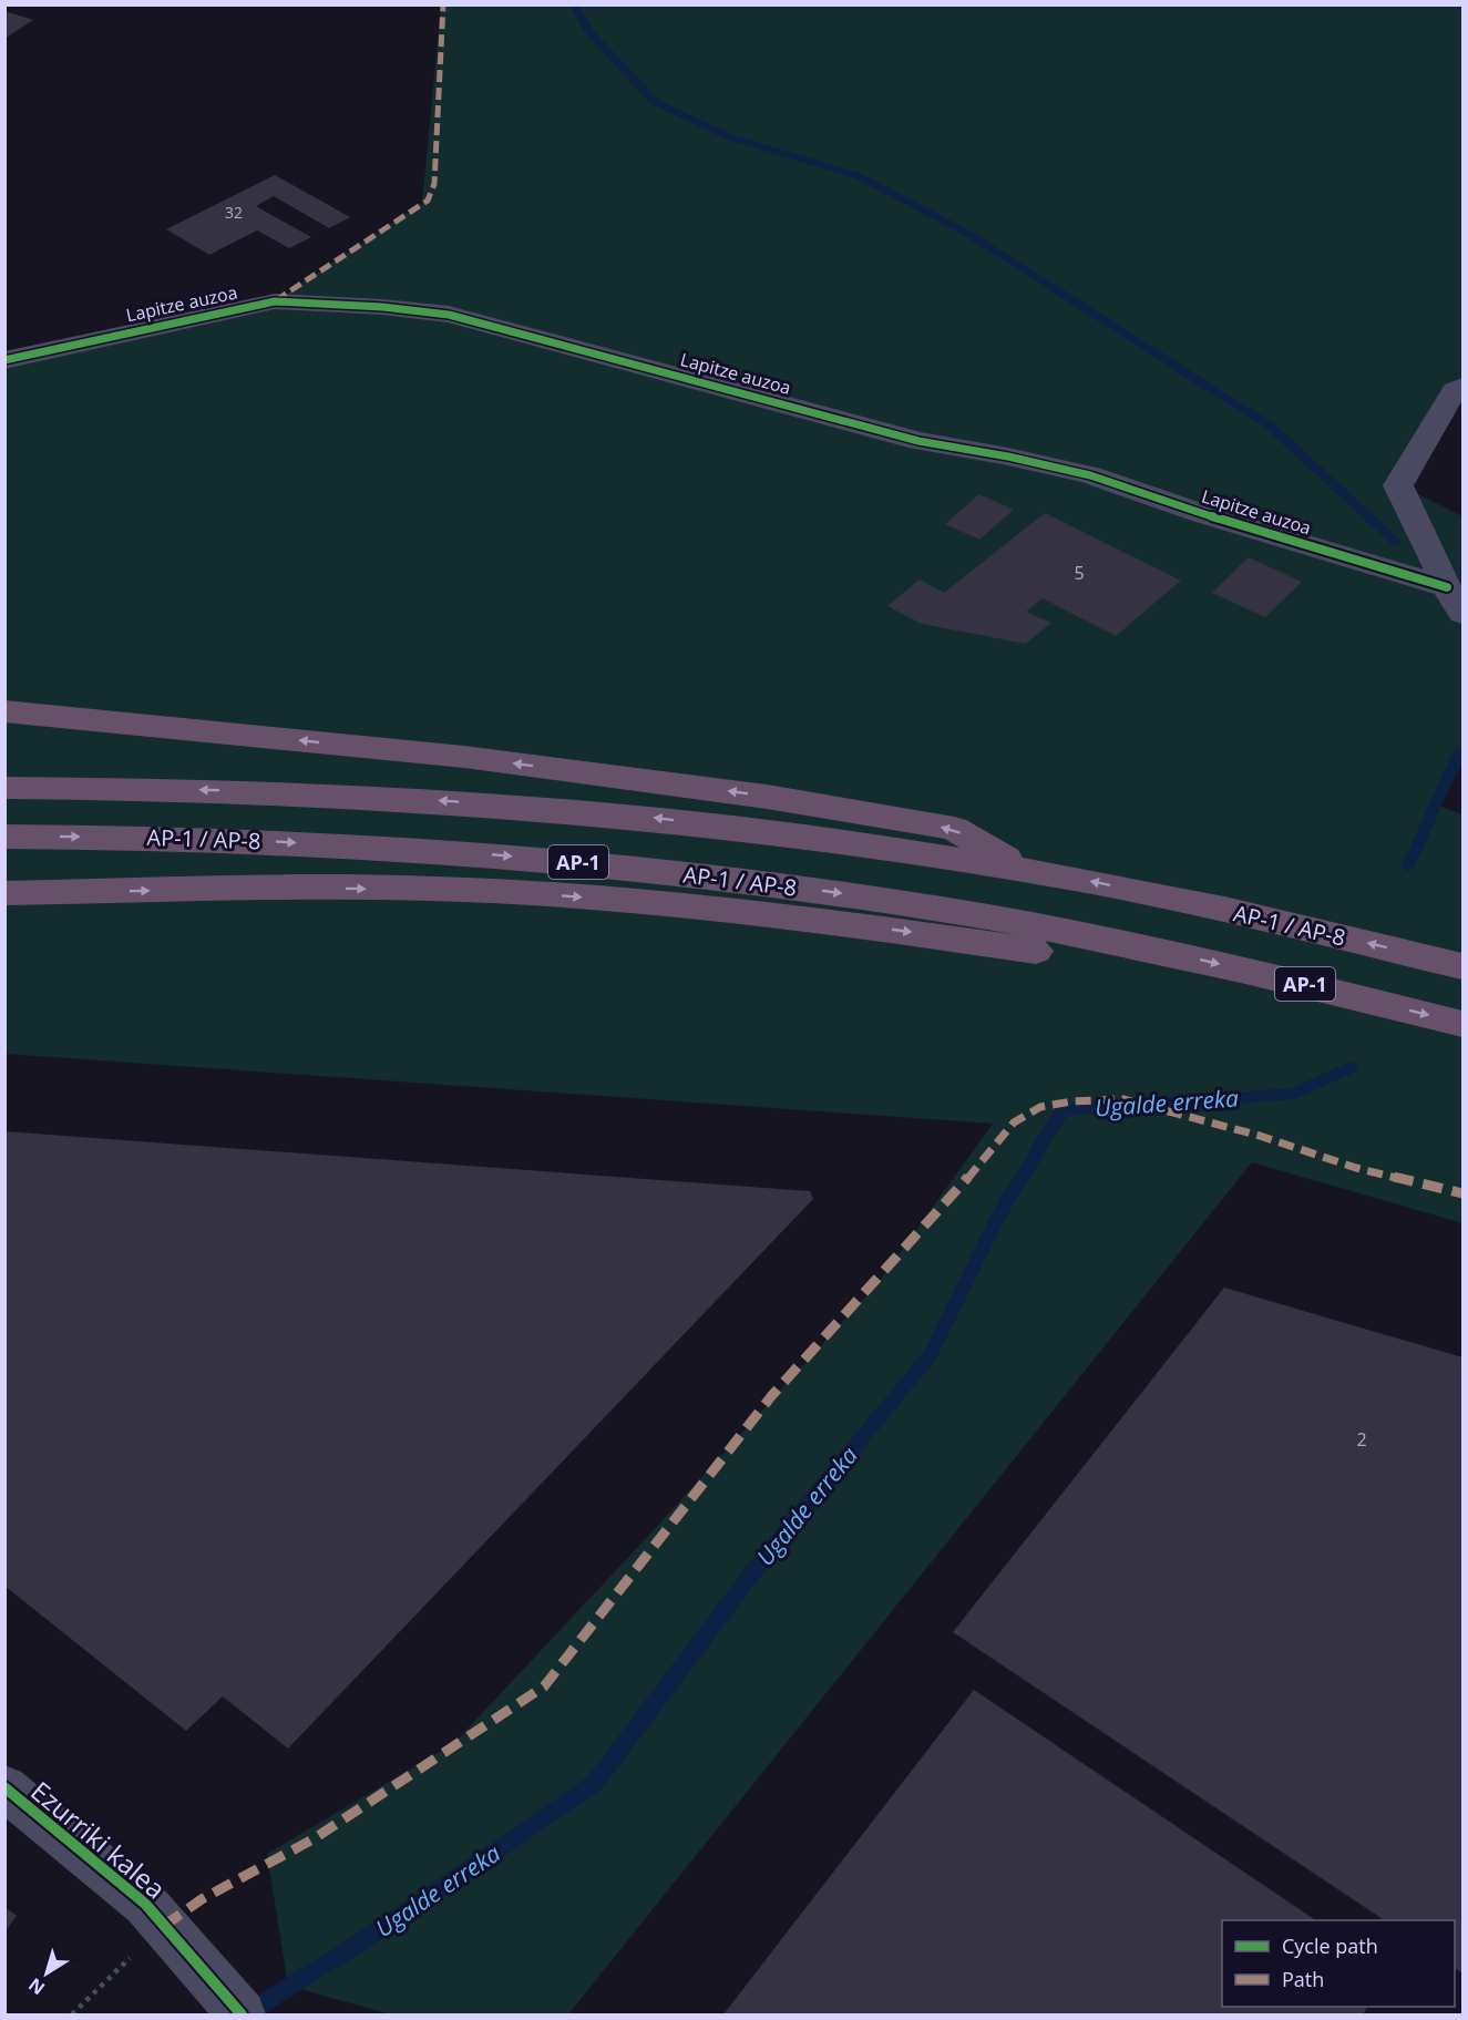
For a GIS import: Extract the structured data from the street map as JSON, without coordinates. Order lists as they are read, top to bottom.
{
  "streets": {
    "highway": ["AP-1 / AP-8", "AP-1"],
    "street": ["Lapitze auzoa", "Ezurriki kalea"]
  },
  "water": ["Ugalde erreka"],
  "house_numbers": ["32", "5", "2"],
  "legend": ["Cycle path", "Path"],
  "north": "bottom left"
}
